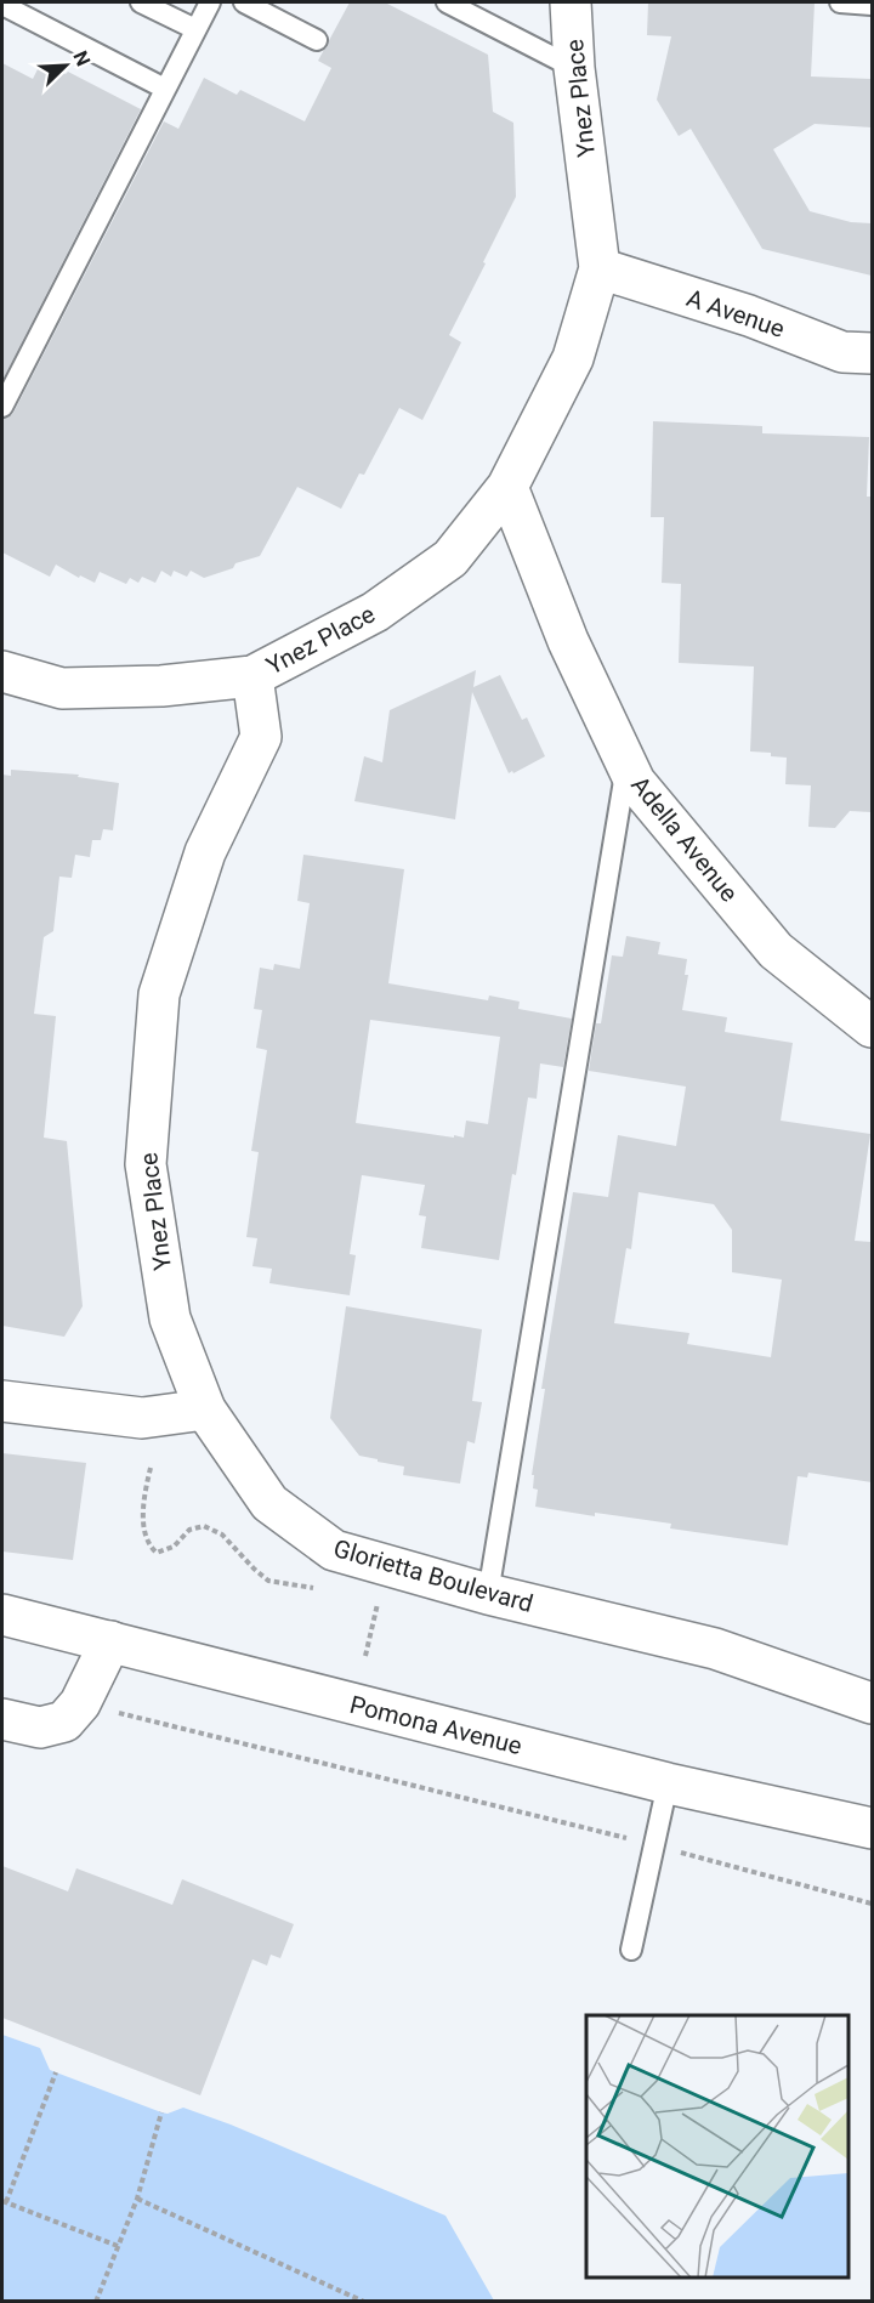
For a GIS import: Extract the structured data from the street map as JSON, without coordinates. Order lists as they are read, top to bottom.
{
  "streets": {
    "street": [
      "Ynez Place",
      "A Avenue",
      "Adella Avenue",
      "Glorietta Boulevard",
      "Pomona Avenue"
    ]
  },
  "crossings": [
    ["Ynez Place", "A Avenue"],
    ["Ynez Place", "Adella Avenue"],
    ["Ynez Place", "Glorietta Boulevard"]
  ],
  "north": "top right"
}
